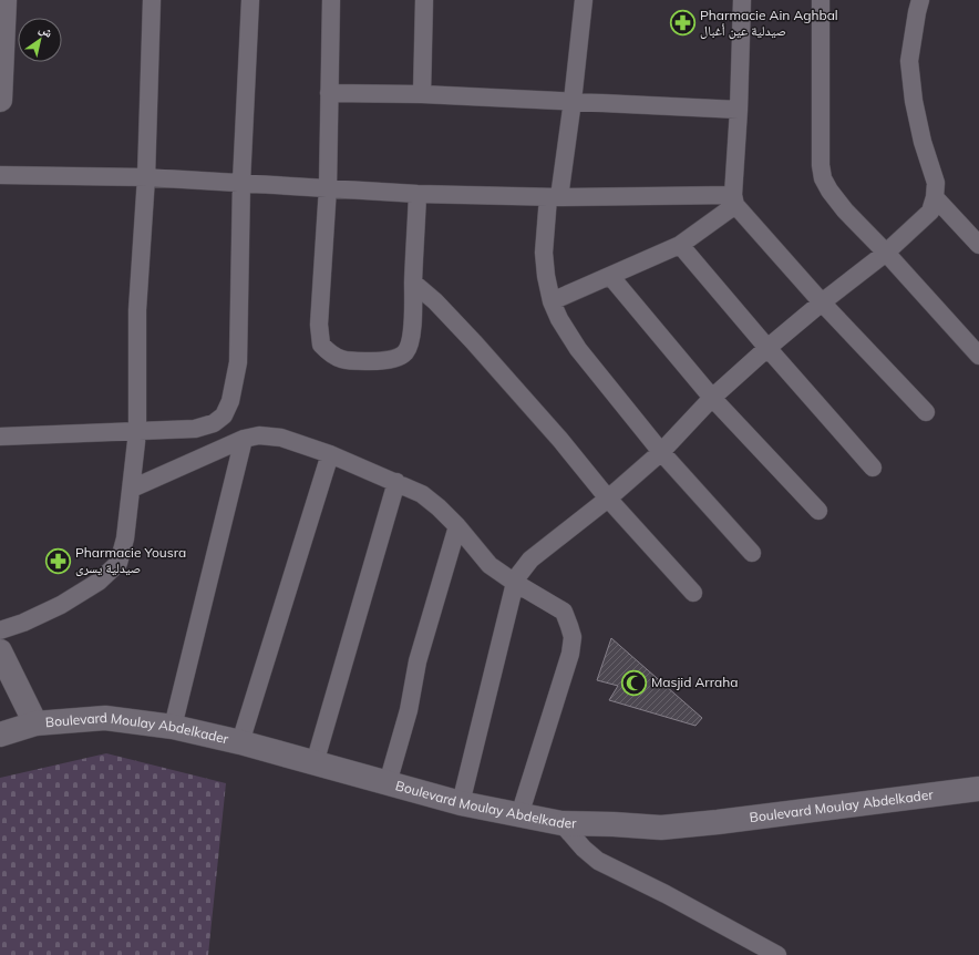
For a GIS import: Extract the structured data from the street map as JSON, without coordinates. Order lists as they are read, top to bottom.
{
  "streets": {
    "street": ["Boulevard Moulay Abdelkader"]
  },
  "places": {
    "pharmacy": ["Pharmacie Ain Aghbal صيدلية عين أغبال", "Pharmacie Yousra صيدلية يسرى"],
    "mosque": ["Masjid Arraha"]
  },
  "north": "top right"
}
